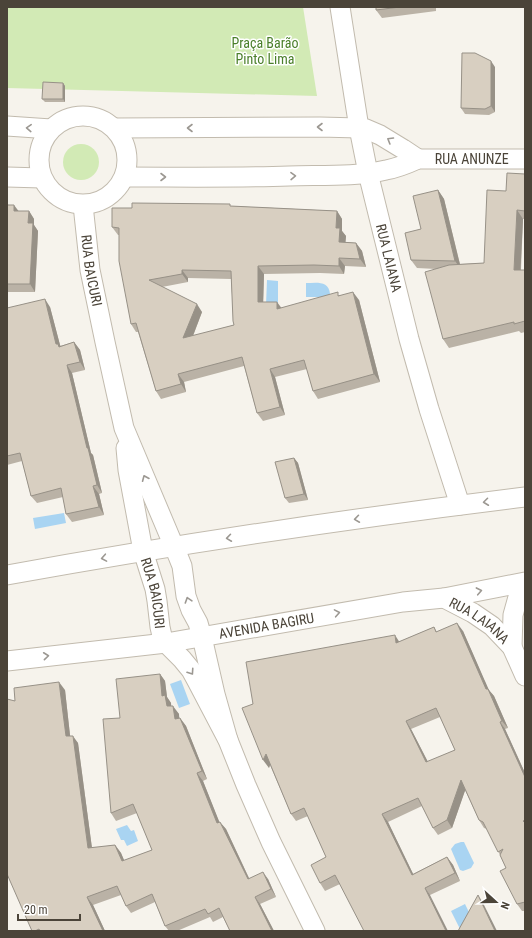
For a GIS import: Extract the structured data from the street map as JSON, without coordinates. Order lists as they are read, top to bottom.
{
  "streets": {
    "street": [
      "RUA ANUNZE",
      "RUA LAIANA",
      "RUA BAICURI",
      "AVENIDA BAGIRU"
    ]
  },
  "crossings": [
    ["RUA ANUNZE", "RUA LAIANA"],
    ["RUA LAIANA", "AVENIDA BAGIRU"],
    ["RUA BAICURI", "AVENIDA BAGIRU"]
  ],
  "parks": ["Praça Barão Pinto Lima"],
  "scale_bar": "20 m",
  "north": "right"
}
